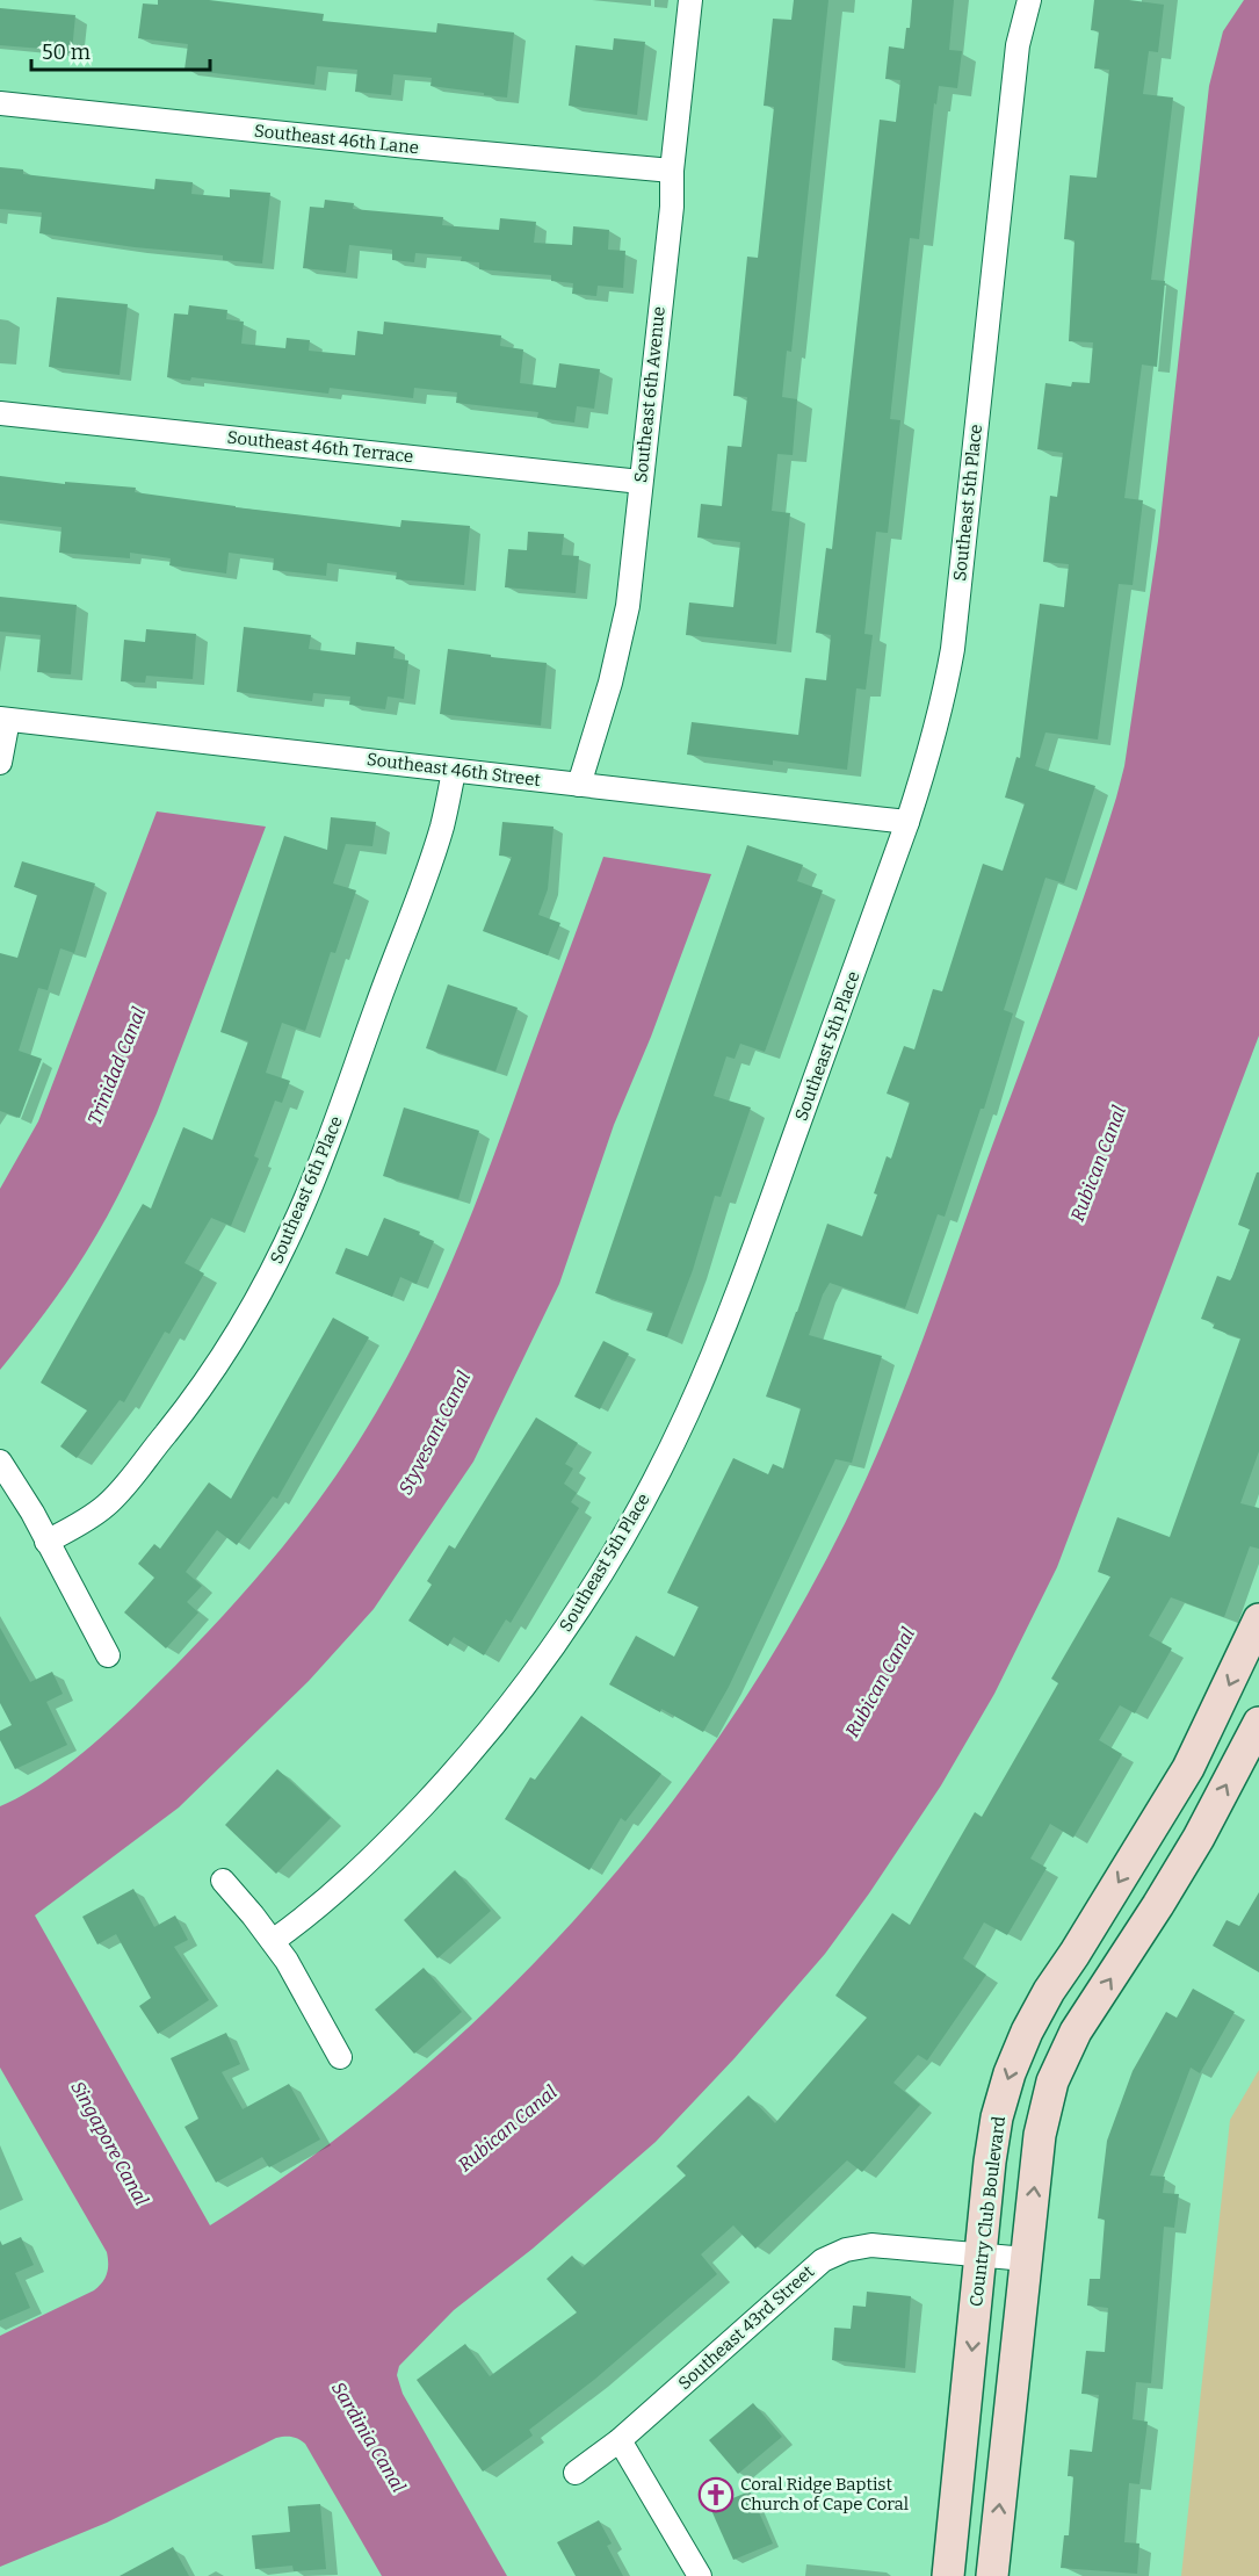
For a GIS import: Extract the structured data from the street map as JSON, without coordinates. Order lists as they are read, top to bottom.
{
  "streets": {
    "main road": ["Country Club Boulevard"],
    "street": [
      "Southeast 46th Lane",
      "Southeast 6th Avenue",
      "Southeast 46th Terrace",
      "Southeast 5th Place",
      "Southeast 46th Street",
      "Southeast 6th Place",
      "Southeast 43rd Street"
    ]
  },
  "crossings": [
    ["Southeast 46th Lane", "Southeast 6th Avenue"],
    ["Southeast 6th Avenue", "Southeast 46th Terrace"],
    ["Southeast 6th Avenue", "Southeast 46th Street"],
    ["Southeast 5th Place", "Southeast 46th Street"],
    ["Southeast 46th Street", "Southeast 6th Place"],
    ["Country Club Boulevard", "Southeast 43rd Street"]
  ],
  "water": [
    "Trinidad Canal",
    "Rubican Canal",
    "Styvesant Canal",
    "Singapore Canal",
    "Sardinia Canal"
  ],
  "places": {
    "church": ["Coral Ridge Baptist Church of Cape Coral"]
  },
  "scale_bar": "50 m"
}
